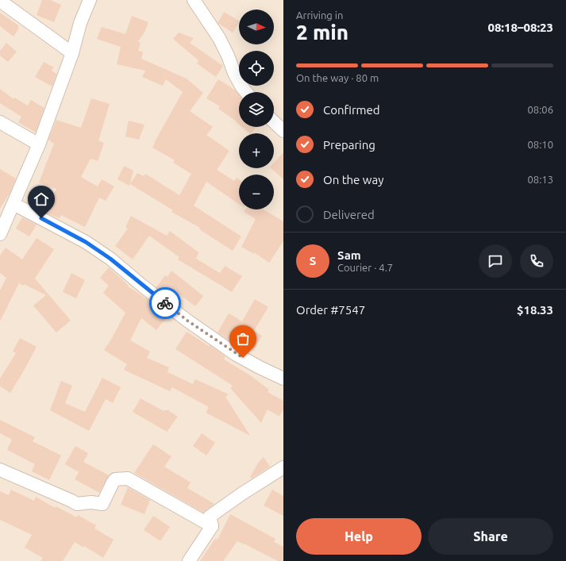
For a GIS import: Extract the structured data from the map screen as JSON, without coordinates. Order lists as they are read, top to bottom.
{
  "north": "right",
  "page": {
    "heading": ["2 min", "Arriving in", "08:18–08:23"],
    "panel": [
      "Sam",
      "Courier · 4.7",
      "Order #7547",
      "$18.33"
    ],
    "map_buttons": ["+", "−"],
    "bar": "On the way · 80 m",
    "list": [
      ["Confirmed", "08:06"],
      ["Preparing", "08:10"],
      ["On the way", "08:13"],
      "Delivered"
    ],
    "round": "S",
    "buttons": ["Help", "Share"]
  }
}
